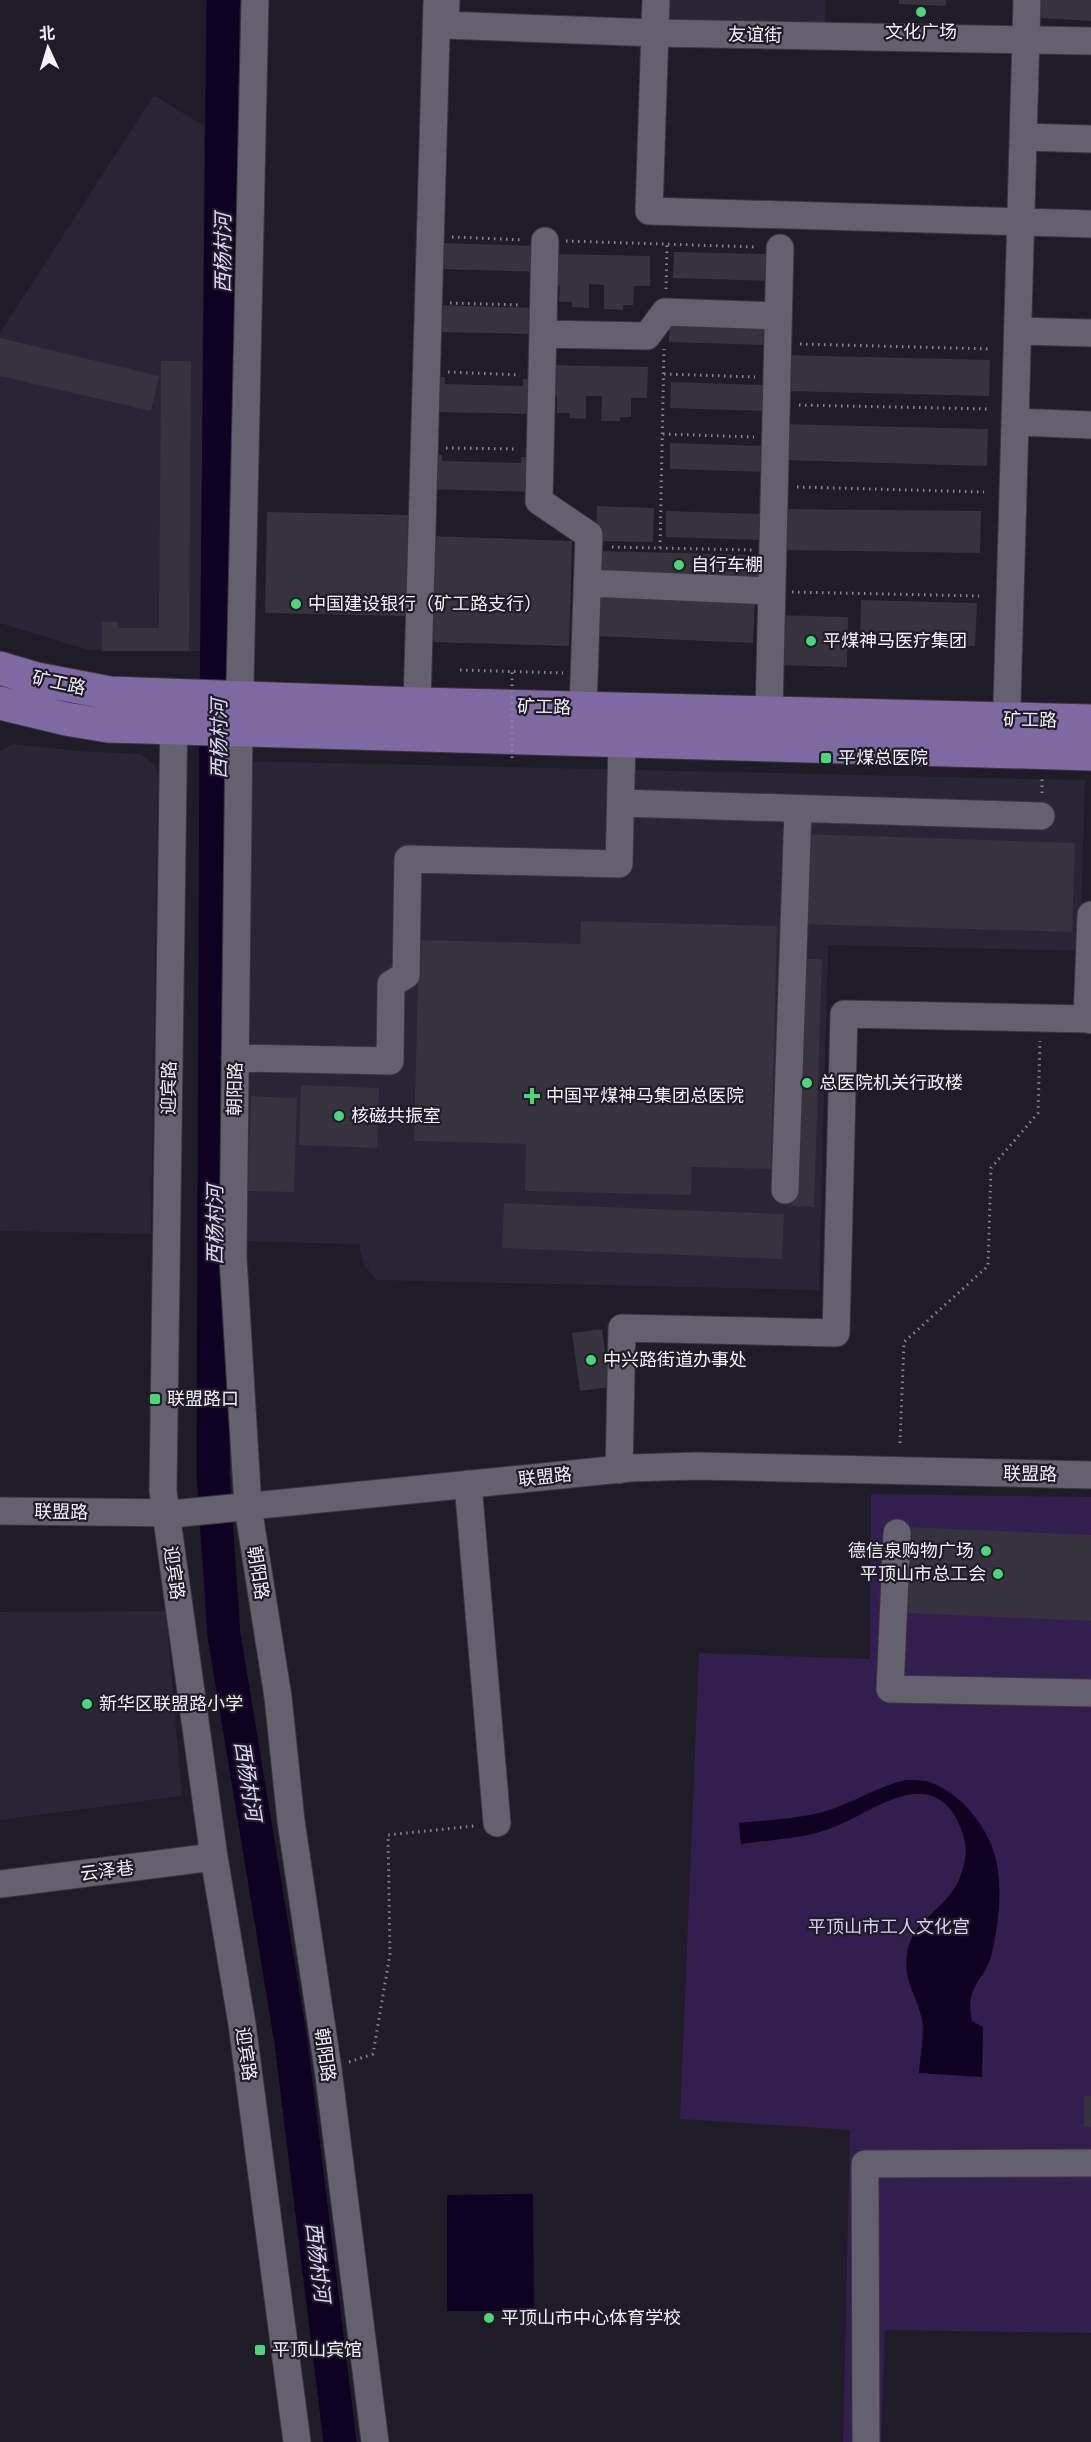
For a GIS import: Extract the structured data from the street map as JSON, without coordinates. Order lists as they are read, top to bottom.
{
  "streets": {
    "main road": ["矿工路"],
    "street": [
      "友谊街",
      "迎宾路",
      "朝阳路",
      "联盟路",
      "云泽巷"
    ]
  },
  "crossings": [
    ["矿工路", "迎宾路"],
    ["矿工路", "朝阳路"],
    ["迎宾路", "联盟路"],
    ["迎宾路", "云泽巷"],
    ["朝阳路", "联盟路"]
  ],
  "water": ["西杨村河"],
  "parks": ["平顶山市工人文化宫"],
  "places": {
    "other": [
      "文化广场",
      "自行车棚",
      "中国建设银行（矿工路支行）",
      "平煤神马医疗集团",
      "总医院机关行政楼",
      "核磁共振室",
      "中兴路街道办事处",
      "德信泉购物广场",
      "平顶山市总工会",
      "新华区联盟路小学",
      "平顶山市中心体育学校"
    ],
    "transit": ["平煤总医院", "联盟路口", "平顶山宾馆"],
    "health": ["中国平煤神马集团总医院"]
  },
  "north": "top"
}
